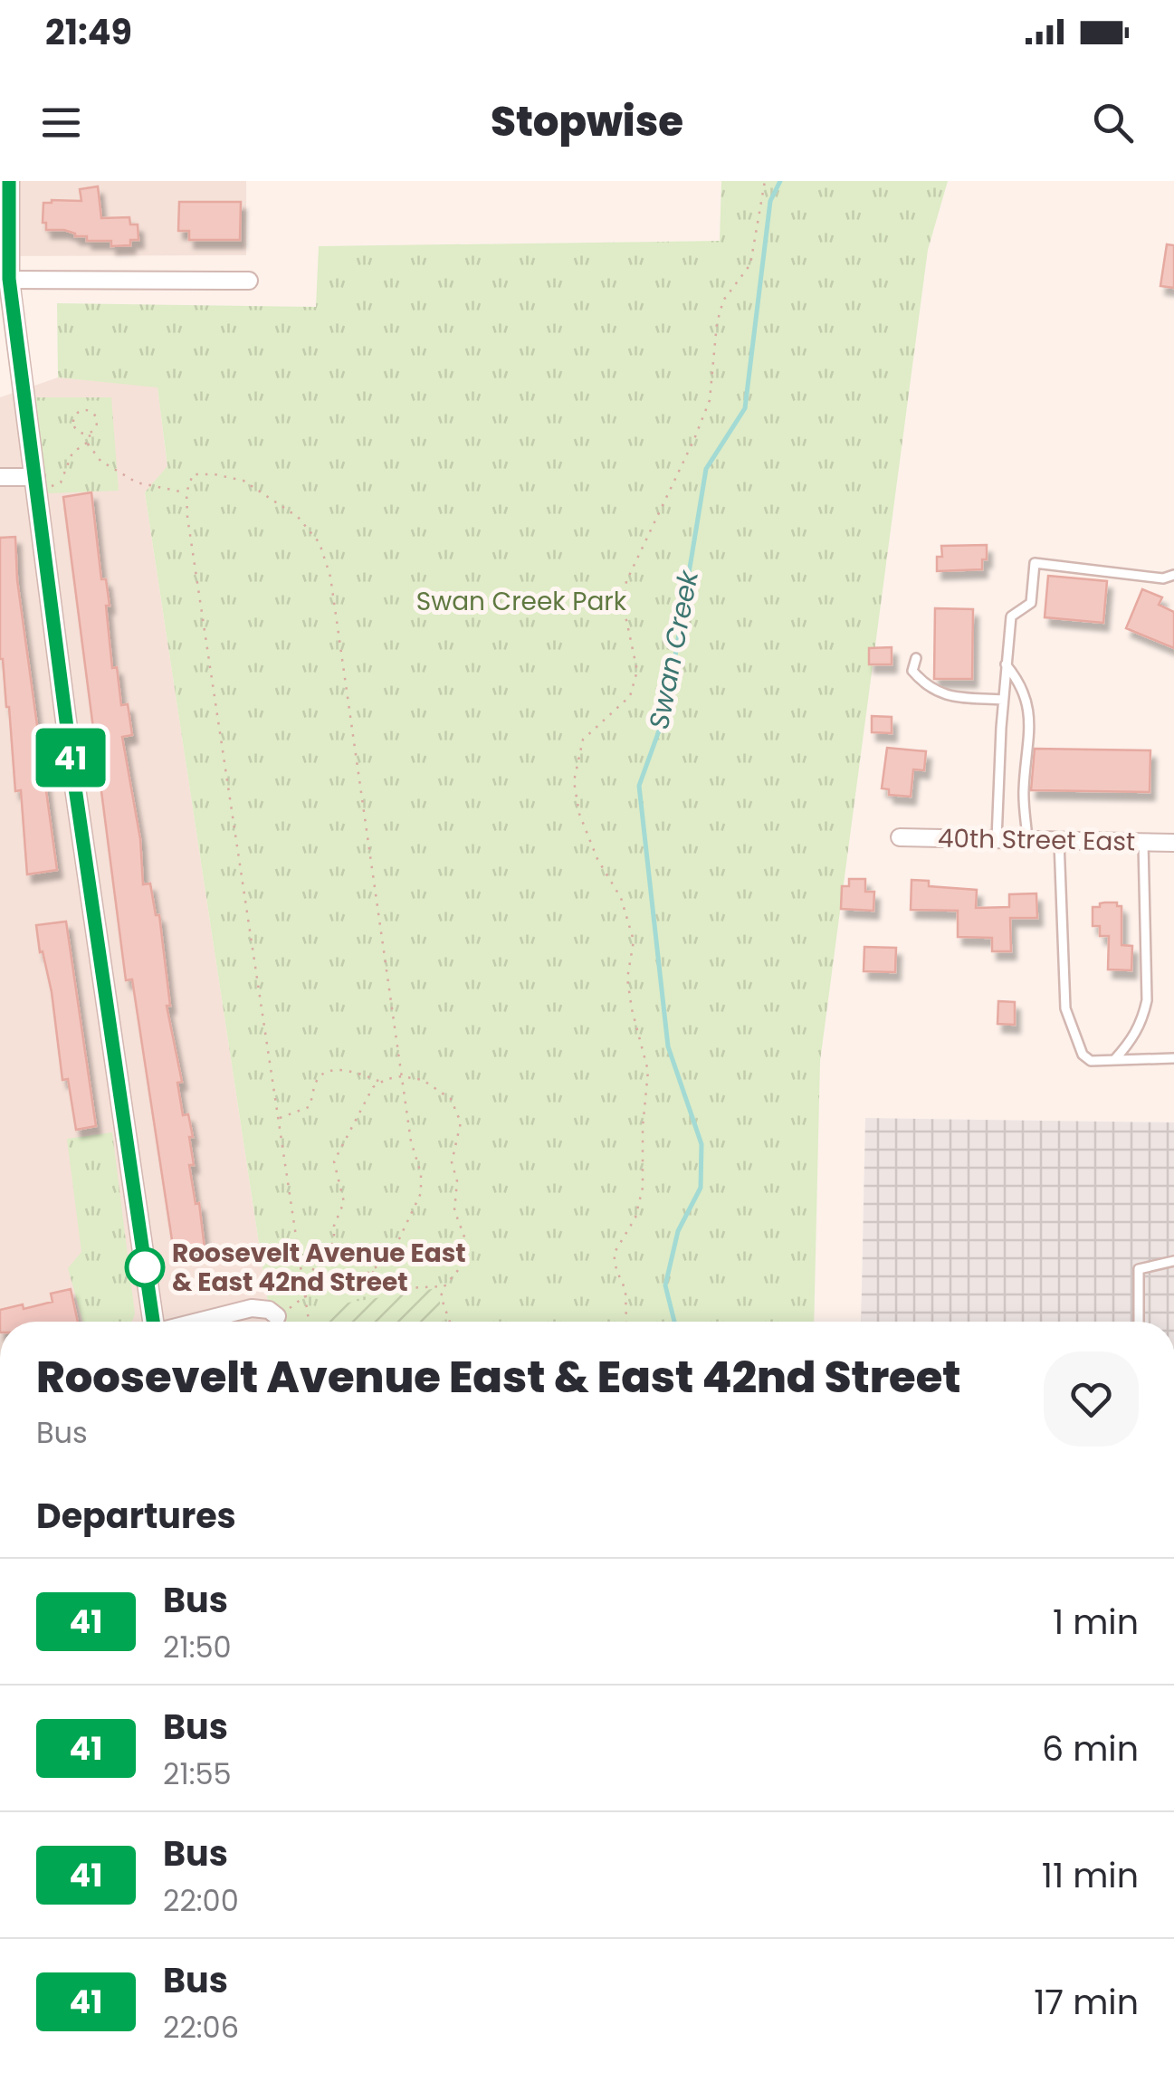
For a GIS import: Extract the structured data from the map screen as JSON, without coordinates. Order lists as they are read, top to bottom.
{
  "streets": {
    "street": ["40th Street East"]
  },
  "water": ["Swan Creek"],
  "parks": ["Swan Creek Park"],
  "places": ["Roosevelt Avenue East & East 42nd Street"],
  "lines": ["bus line 41"],
  "page": {
    "status": "21:49",
    "header": "Stopwise",
    "on_map": "41",
    "heading": [
      ["Roosevelt Avenue East & East 42nd Street", "Bus"],
      "Departures"
    ],
    "list": [
      {
        "mark": "41",
        "name": "Bus",
        "note": "21:50",
        "value": "1 min"
      },
      {
        "mark": "41",
        "name": "Bus",
        "note": "21:55",
        "value": "6 min"
      },
      {
        "mark": "41",
        "name": "Bus",
        "note": "22:00",
        "value": "11 min"
      },
      {
        "mark": "41",
        "name": "Bus",
        "note": "22:06",
        "value": "17 min"
      }
    ]
  }
}
